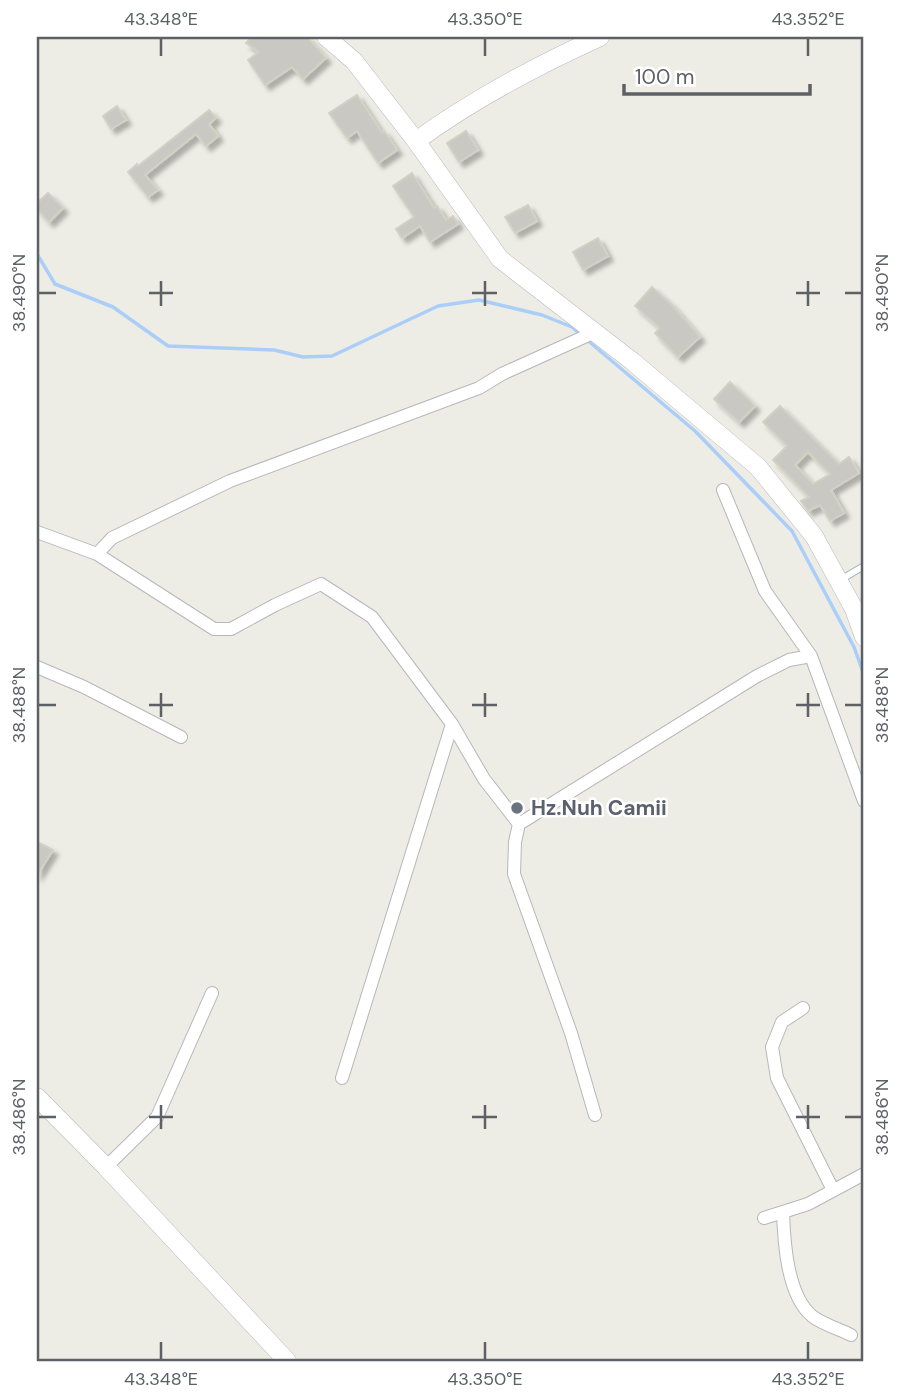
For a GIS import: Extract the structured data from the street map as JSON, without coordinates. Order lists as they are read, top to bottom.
{
  "places": ["Hz.Nuh Camii"],
  "scale_bar": "100 m",
  "coordinates": [
    "43.348°E",
    "43.350°E",
    "43.352°E",
    "38.490°N",
    "38.488°N",
    "38.486°N"
  ]
}
